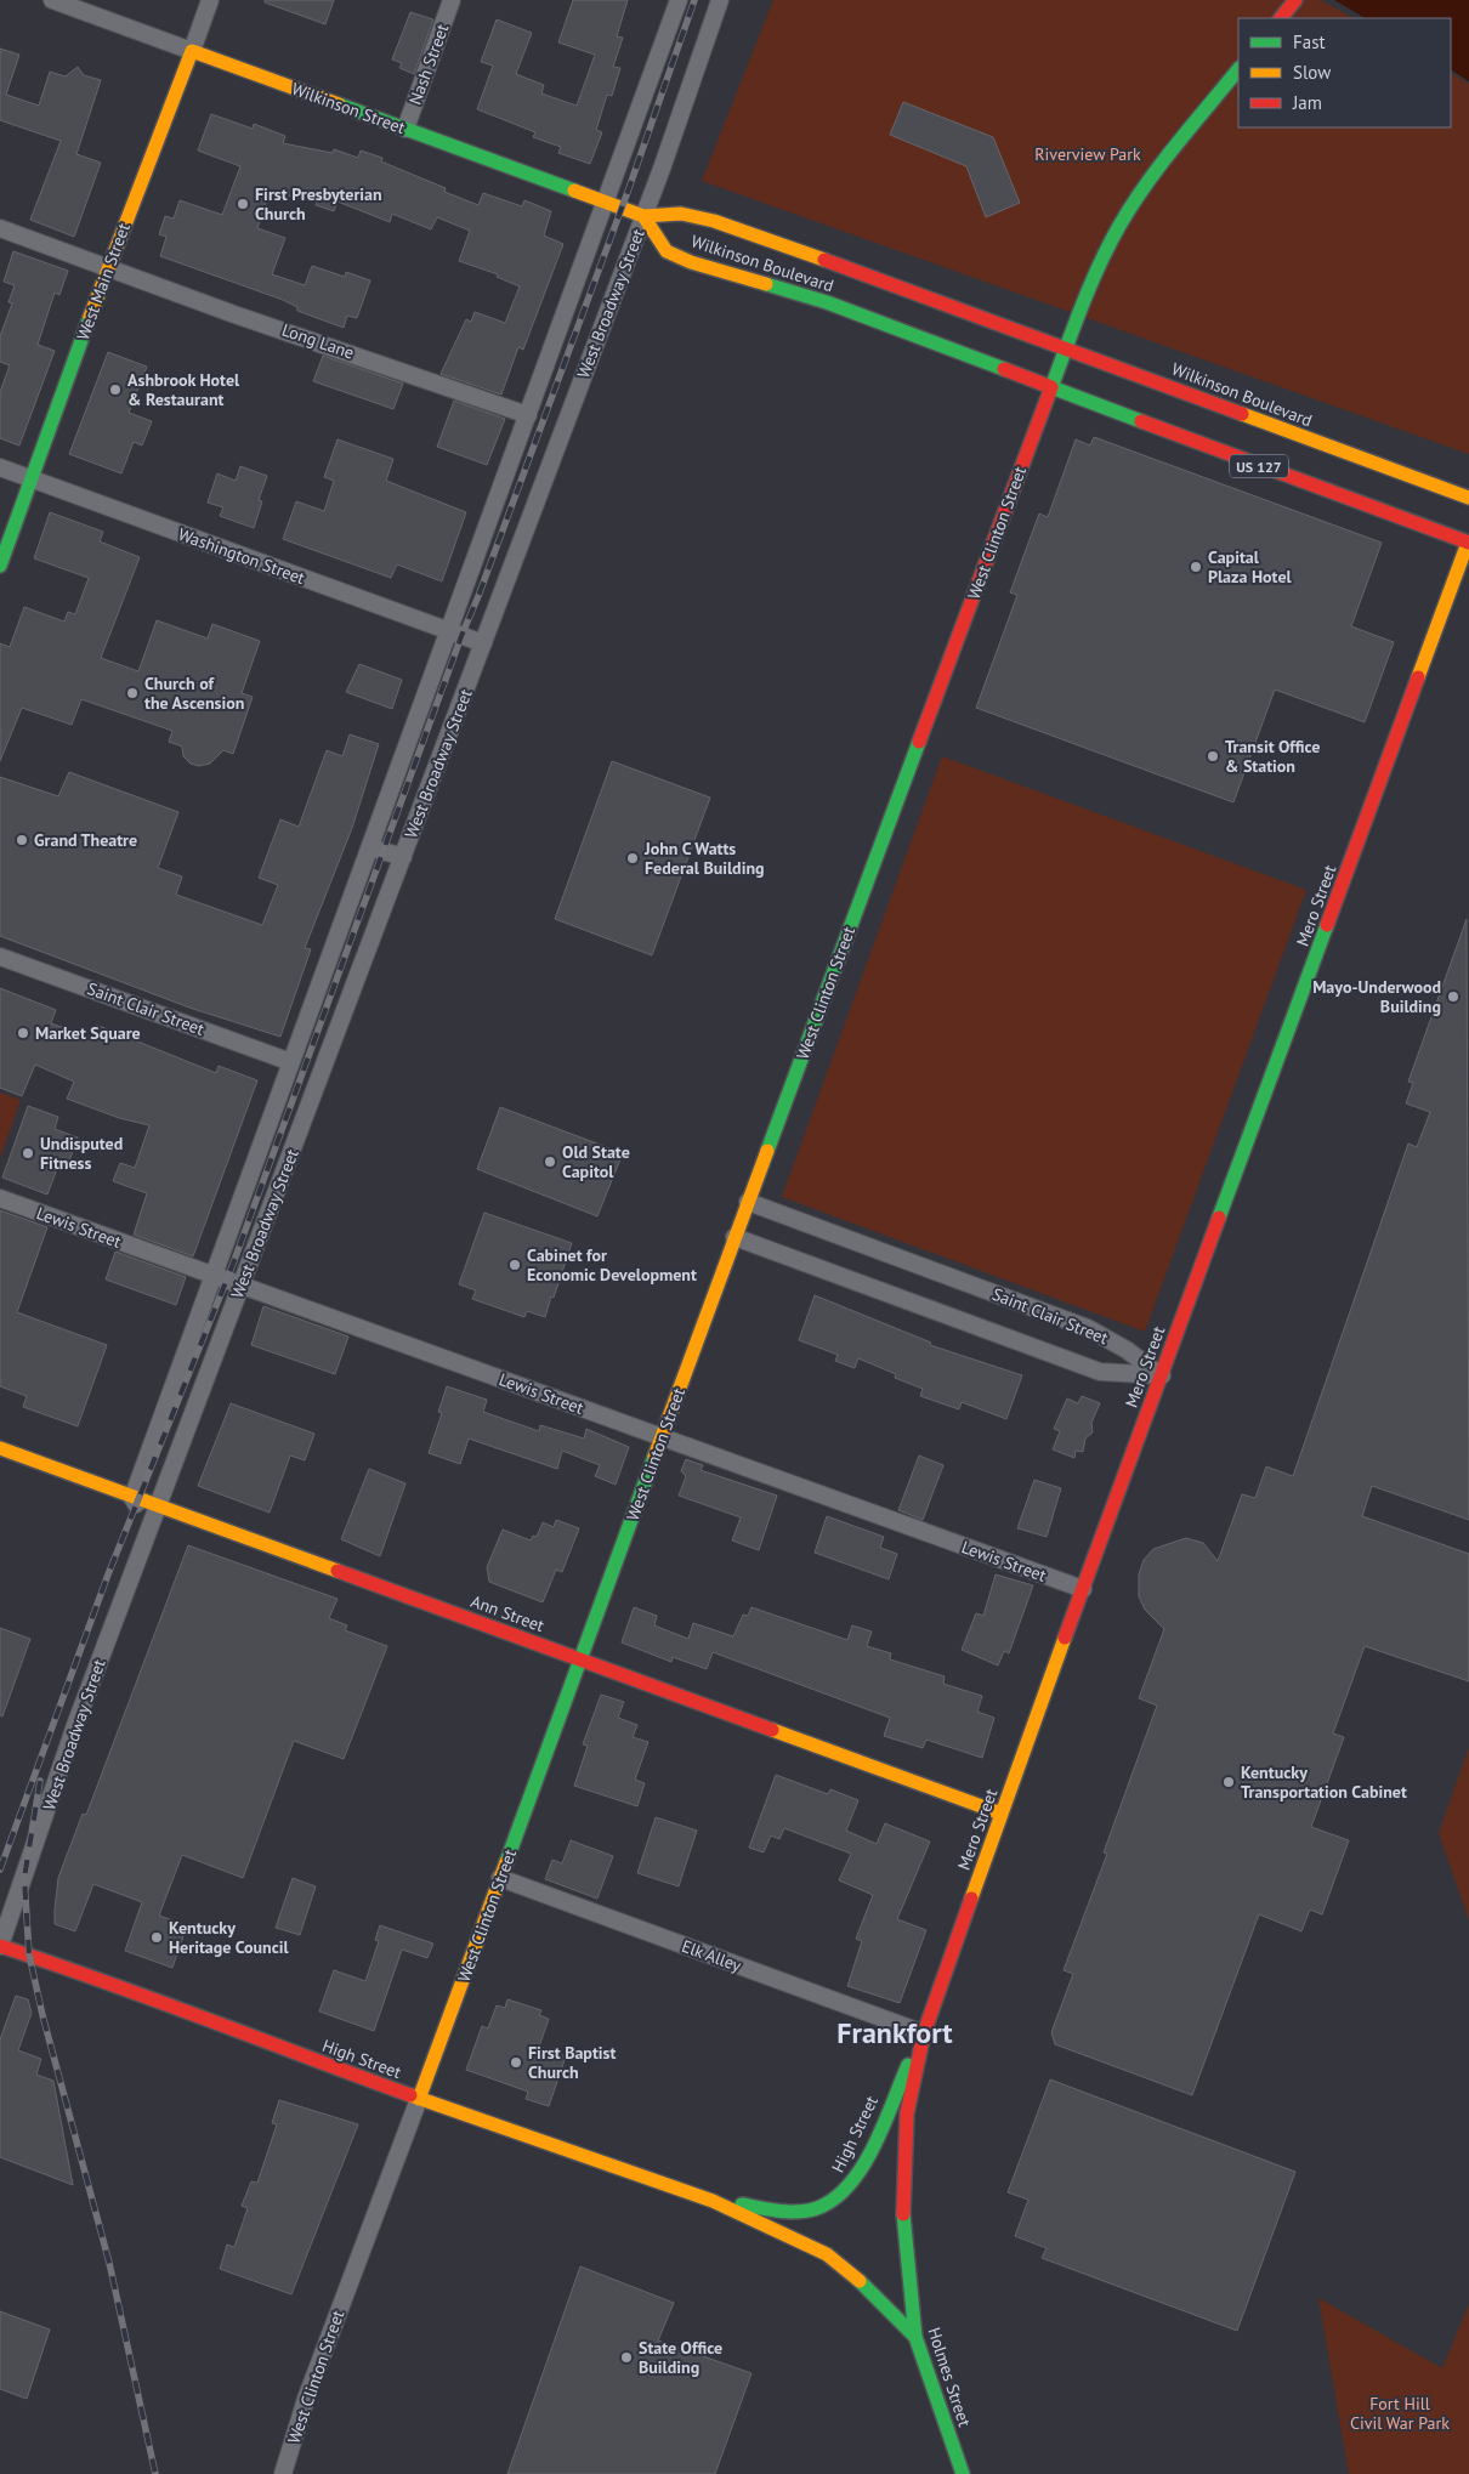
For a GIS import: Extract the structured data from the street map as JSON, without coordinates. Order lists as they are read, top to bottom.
{
  "streets": {
    "main road": [
      "Wilkinson Street",
      "Wilkinson Boulevard",
      "West Main Street",
      "US 127",
      "West Clinton Street",
      "Mero Street",
      "Ann Street",
      "High Street",
      "Holmes Street"
    ],
    "street": [
      "Nash Street",
      "West Broadway Street",
      "Long Lane",
      "Washington Street",
      "Saint Clair Street",
      "Lewis Street",
      "Elk Alley"
    ]
  },
  "crossings": [
    ["Nash Street", "Wilkinson Street"],
    ["Wilkinson Street", "Wilkinson Boulevard"],
    ["Wilkinson Street", "West Main Street"],
    ["Wilkinson Street", "West Broadway Street"],
    ["Wilkinson Boulevard", "West Broadway Street"],
    ["Wilkinson Boulevard", "West Clinton Street"],
    ["Wilkinson Boulevard", "Mero Street"],
    ["West Main Street", "Long Lane"],
    ["West Main Street", "Washington Street"],
    ["West Broadway Street", "Long Lane"],
    ["West Broadway Street", "Washington Street"],
    ["West Broadway Street", "Saint Clair Street"],
    ["West Broadway Street", "Lewis Street"],
    ["West Broadway Street", "Ann Street"],
    ["West Broadway Street", "High Street"],
    ["West Clinton Street", "Saint Clair Street"],
    ["West Clinton Street", "Lewis Street"],
    ["West Clinton Street", "Ann Street"],
    ["West Clinton Street", "Elk Alley"],
    ["West Clinton Street", "High Street"],
    ["Mero Street", "Saint Clair Street"],
    ["Mero Street", "Lewis Street"],
    ["Mero Street", "Ann Street"],
    ["Mero Street", "Elk Alley"],
    ["Mero Street", "High Street"],
    ["Mero Street", "Holmes Street"],
    ["Elk Alley", "High Street"],
    ["High Street", "Holmes Street"]
  ],
  "districts": ["Frankfort"],
  "parks": ["Riverview Park", "Fort Hill Civil War Park"],
  "places": [
    "First Presbyterian Church",
    "Ashbrook Hotel & Restaurant",
    "Capital Plaza Hotel",
    "Church of the Ascension",
    "Transit Office & Station",
    "Grand Theatre",
    "John C Watts Federal Building",
    "Mayo-Underwood Building",
    "Market Square",
    "Undisputed Fitness",
    "Old State Capitol",
    "Cabinet for Economic Development",
    "Kentucky Transportation Cabinet",
    "Kentucky Heritage Council",
    "First Baptist Church",
    "State Office Building"
  ],
  "legend": ["Fast", "Slow", "Jam"]
}
